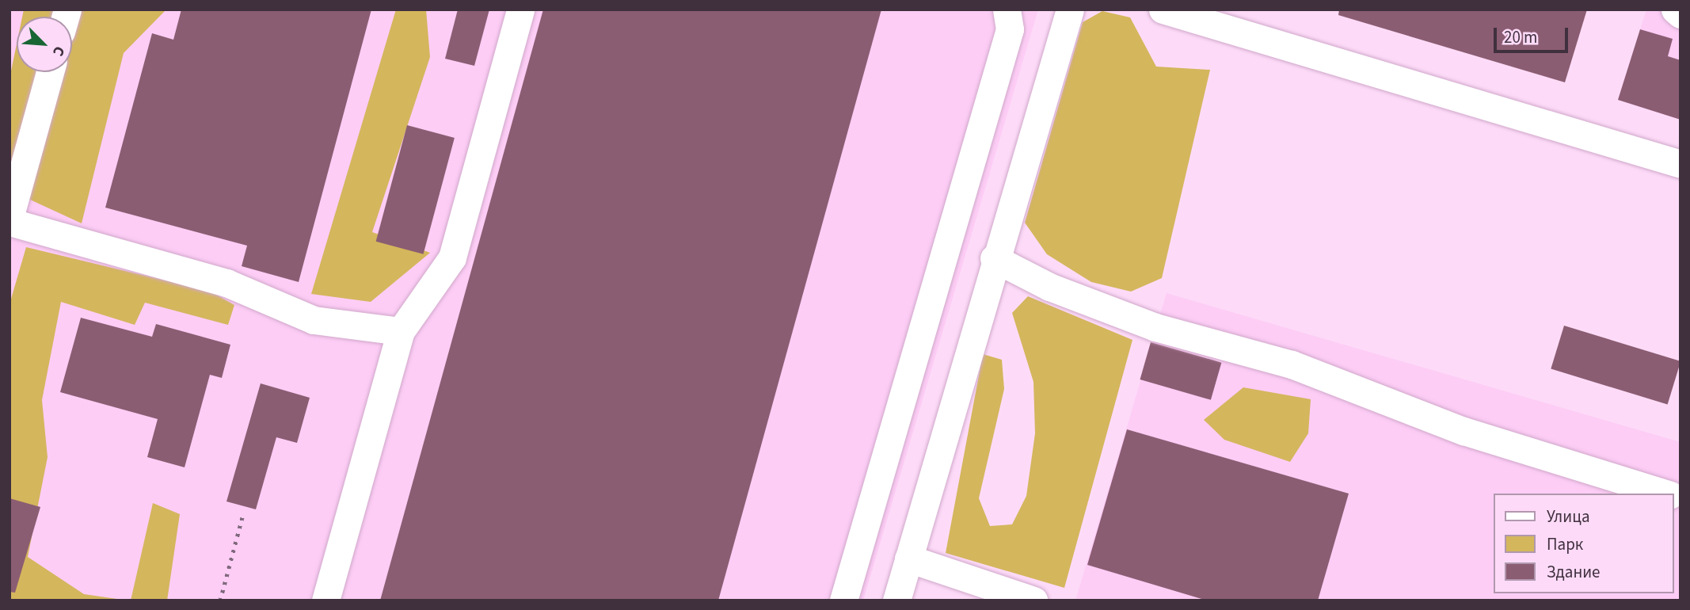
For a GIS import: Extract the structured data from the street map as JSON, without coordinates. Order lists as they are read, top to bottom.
{
  "legend": ["Улица", "Парк", "Здание"],
  "scale_bar": "20 m",
  "north": "bottom right"
}
